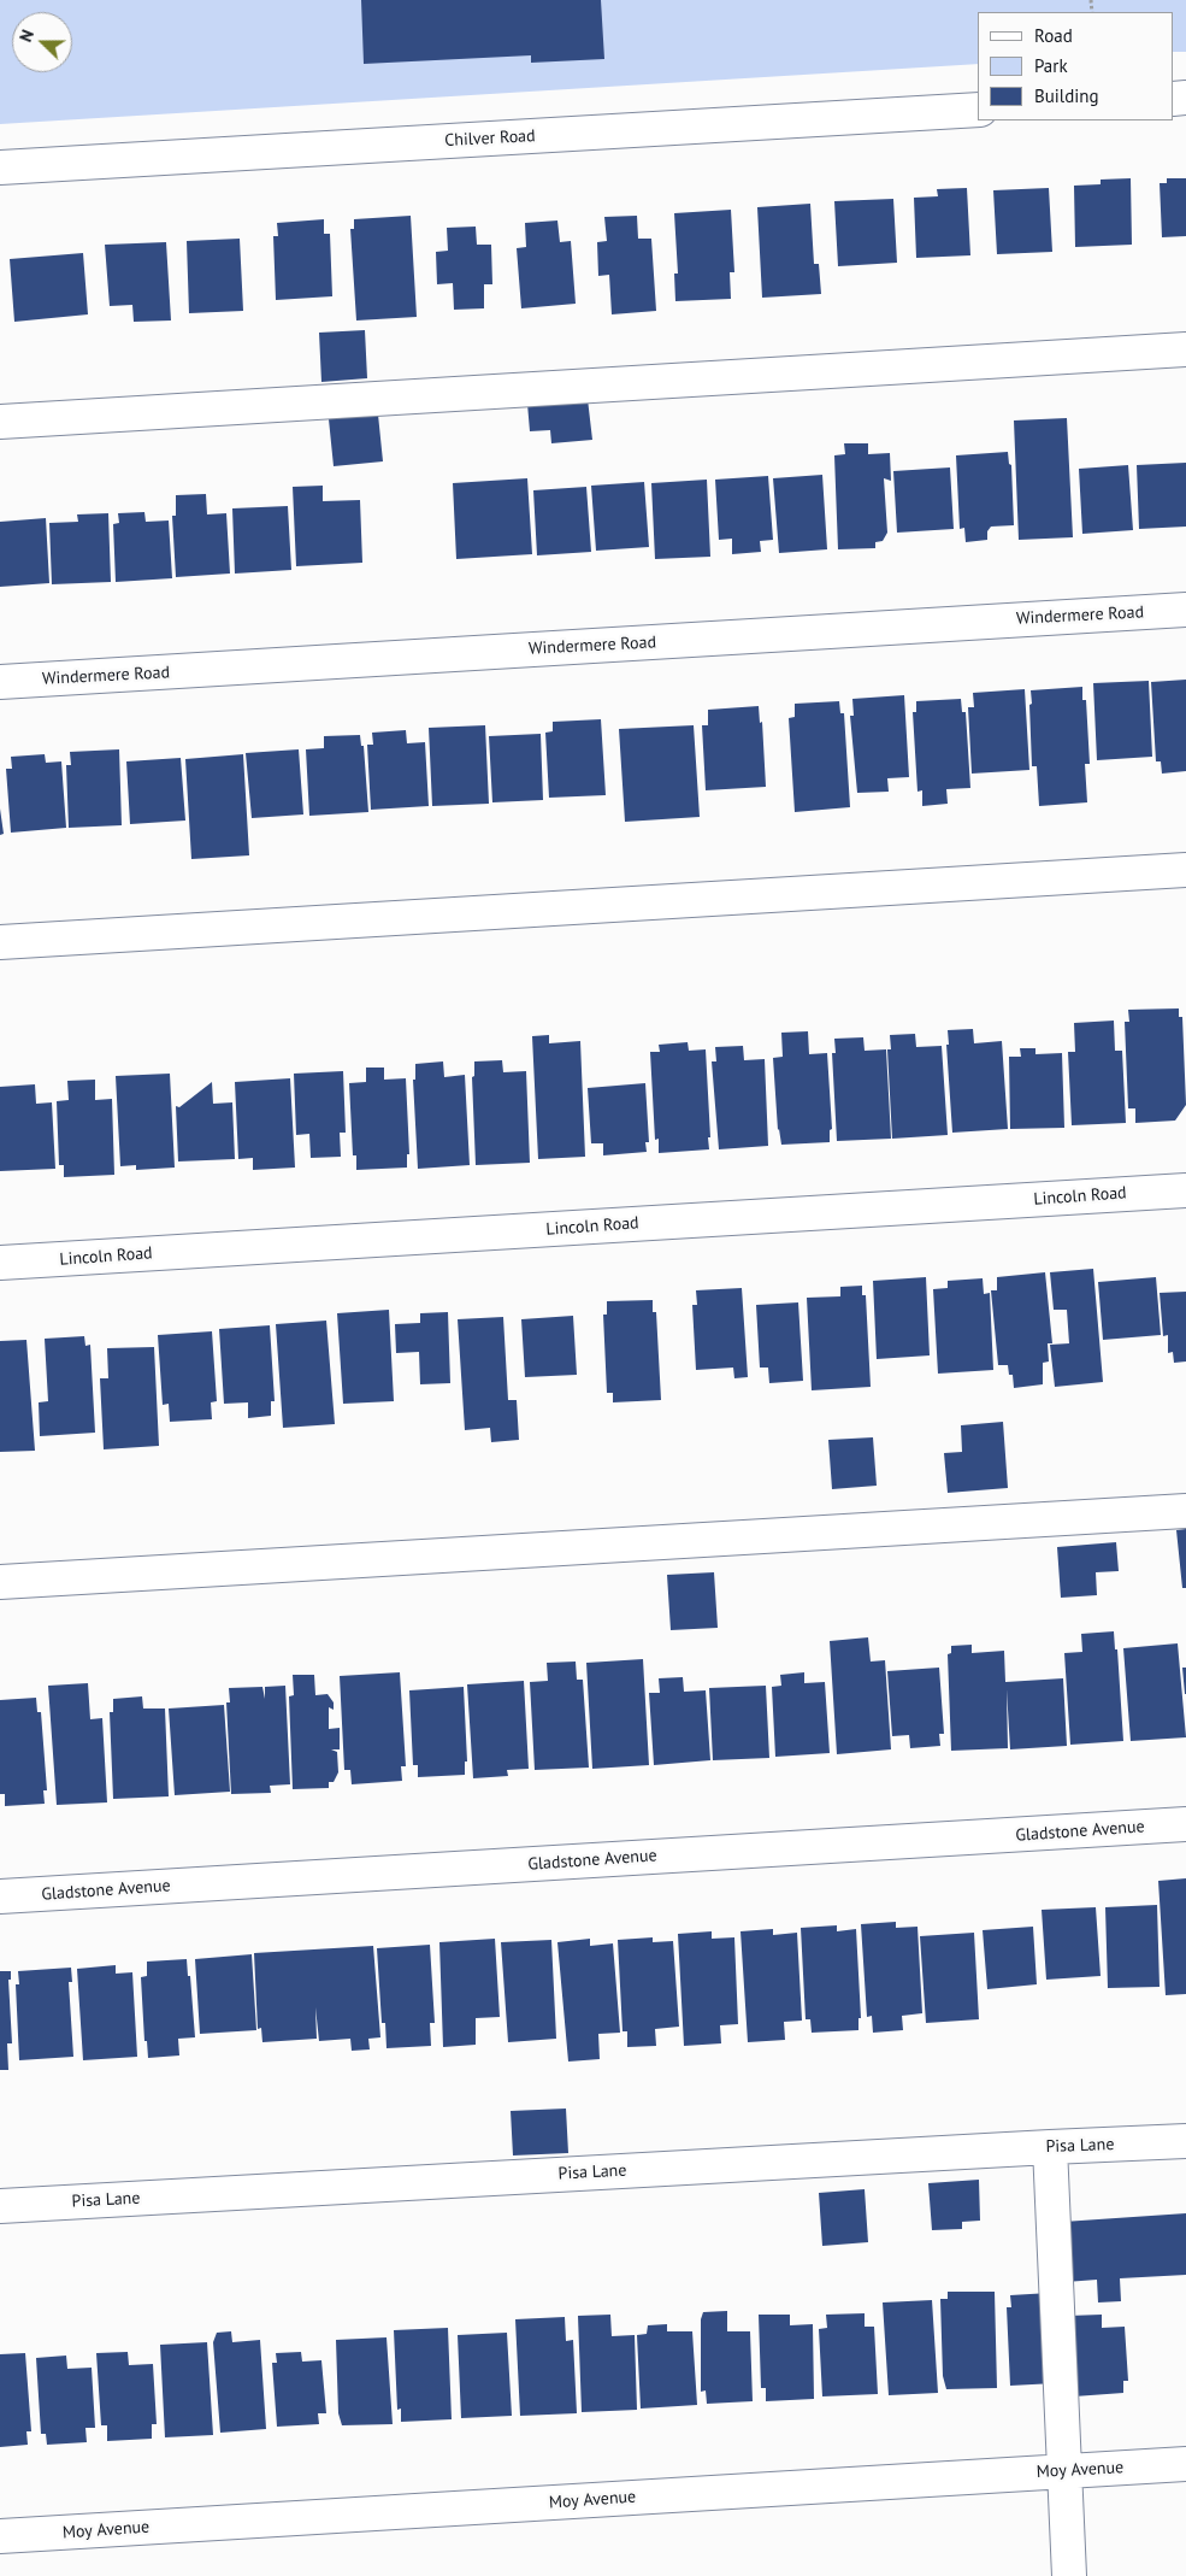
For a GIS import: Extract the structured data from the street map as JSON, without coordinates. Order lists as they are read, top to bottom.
{
  "streets": {
    "street": [
      "Chilver Road",
      "Windermere Road",
      "Lincoln Road",
      "Gladstone Avenue",
      "Pisa Lane",
      "Moy Avenue"
    ]
  },
  "legend": ["Road", "Park", "Building"],
  "north": "left"
}
